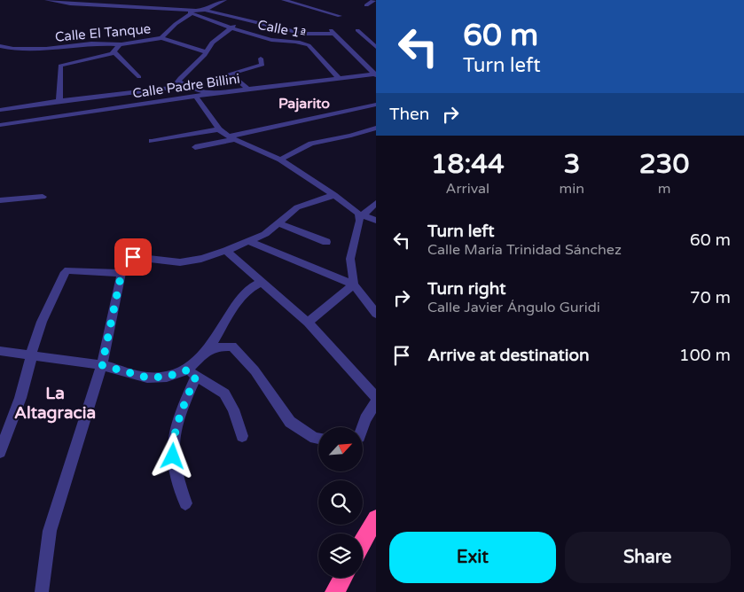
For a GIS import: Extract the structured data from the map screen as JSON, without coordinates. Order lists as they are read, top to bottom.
{
  "streets": {
    "street": ["Calle 1ª", "Calle El Tanque", "Calle Padre Billini"]
  },
  "crossings": [
    ["Calle 1ª", "Calle Padre Billini"]
  ],
  "districts": ["Pajarito", "La Altagracia"],
  "north": "top right",
  "page": {
    "turn": ["60 m", "Turn left"],
    "then": "Then",
    "eta": [
      "18:44",
      "Arrival",
      "3",
      "min",
      "230",
      "m"
    ],
    "list": [
      {
        "name": "Turn left",
        "note": "Calle María Trinidad Sánchez",
        "value": "60 m"
      },
      {
        "name": "Turn right",
        "note": "Calle Javier Ángulo Guridi",
        "value": "70 m"
      },
      {
        "name": "Arrive at destination",
        "value": "100 m"
      }
    ],
    "buttons": ["Exit", "Share"]
  }
}
